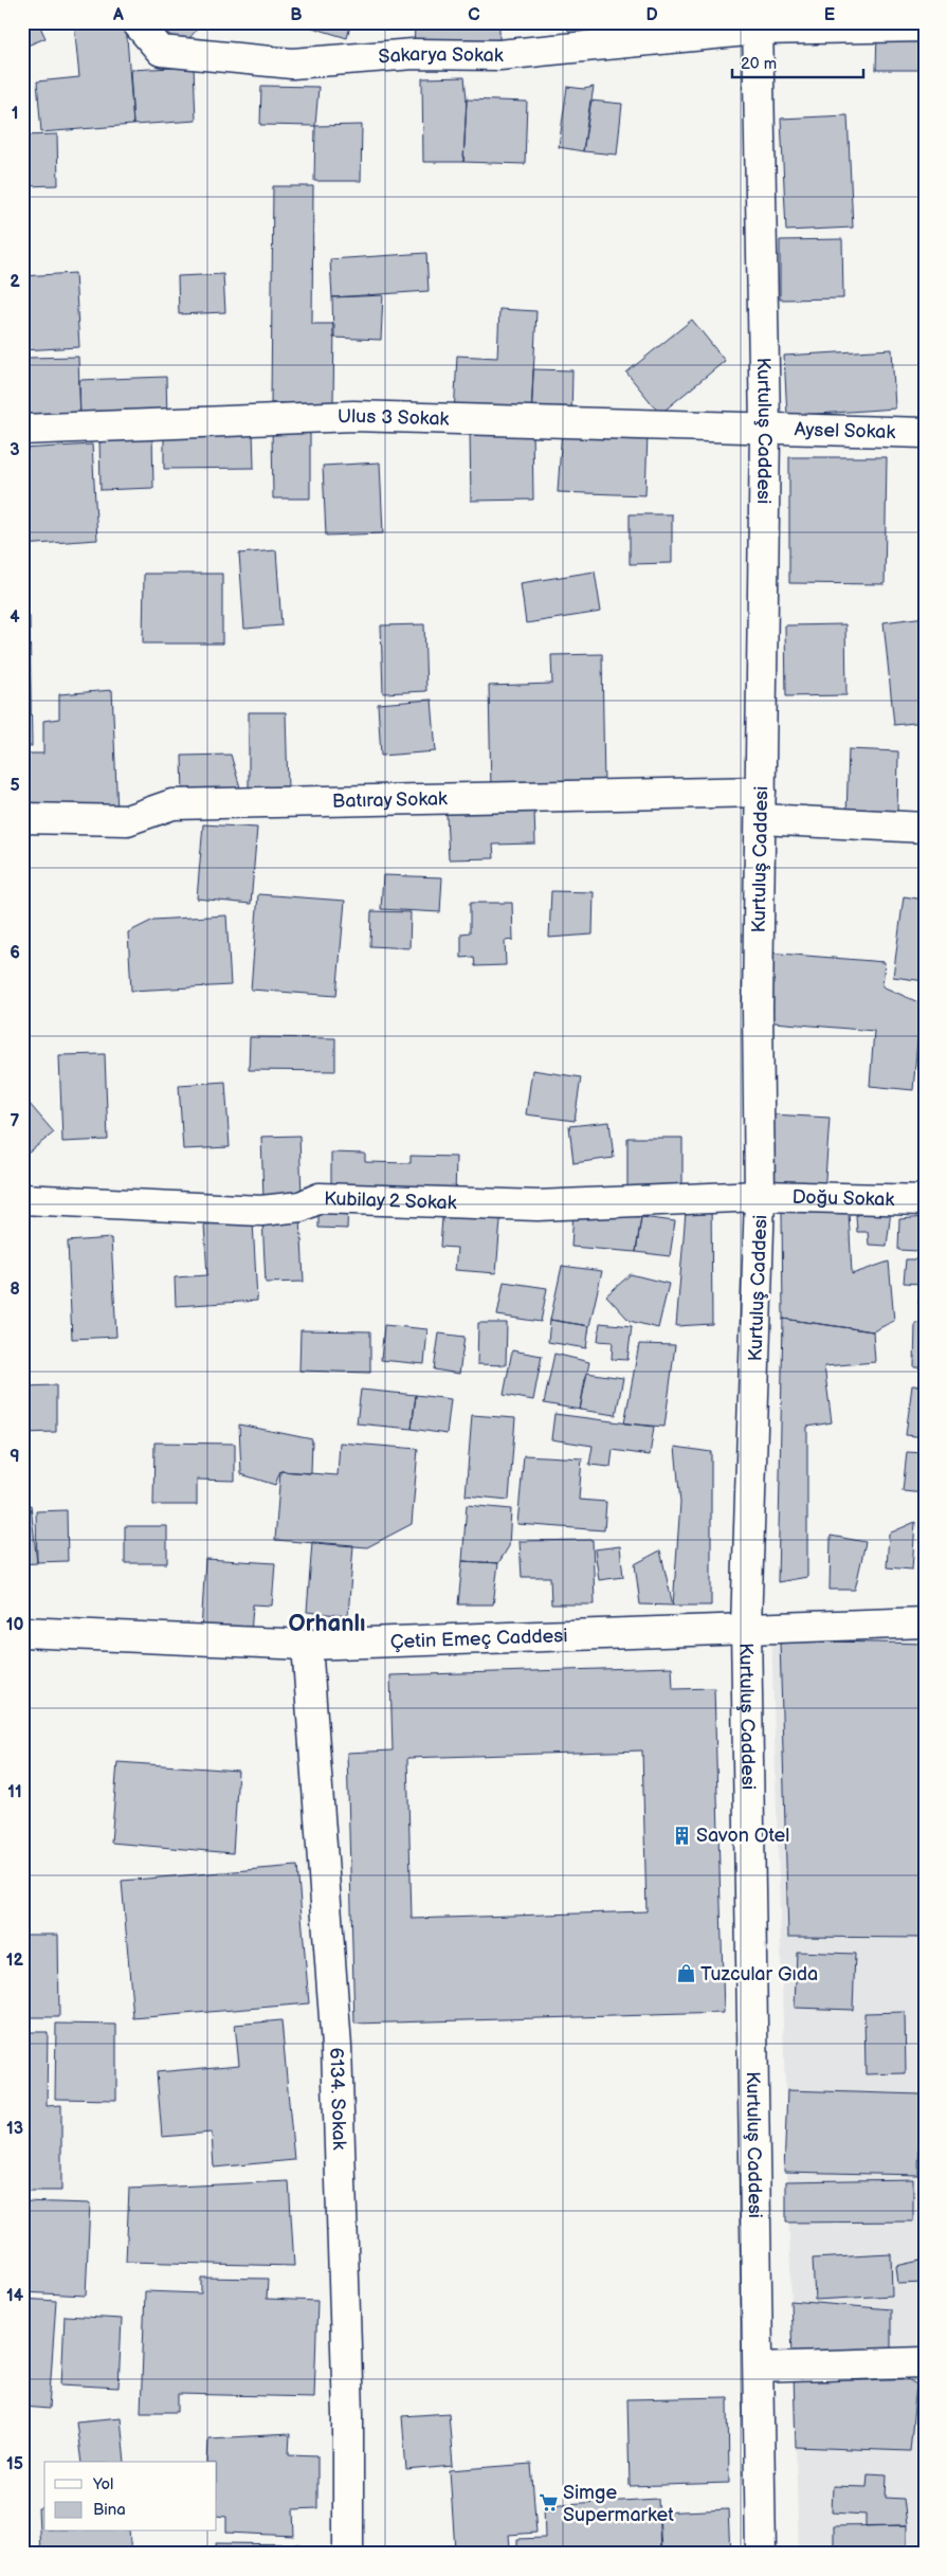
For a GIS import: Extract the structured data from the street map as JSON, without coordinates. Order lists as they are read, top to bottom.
{
  "streets": {
    "street": [
      "Sakarya Sokak",
      "Ulus 3 Sokak",
      "Aysel Sokak",
      "Kurtuluş Caddesi",
      "Batıray Sokak",
      "Doğu Sokak",
      "Kubilay 2 Sokak",
      "Çetin Emeç Caddesi",
      "6134. Sokak"
    ]
  },
  "crossings": [
    ["Sakarya Sokak", "Kurtuluş Caddesi"],
    ["Ulus 3 Sokak", "Aysel Sokak"],
    ["Ulus 3 Sokak", "Kurtuluş Caddesi"],
    ["Aysel Sokak", "Kurtuluş Caddesi"],
    ["Kurtuluş Caddesi", "Batıray Sokak"],
    ["Kurtuluş Caddesi", "Doğu Sokak"],
    ["Kurtuluş Caddesi", "Kubilay 2 Sokak"],
    ["Kurtuluş Caddesi", "Çetin Emeç Caddesi"],
    ["Doğu Sokak", "Kubilay 2 Sokak"],
    ["Çetin Emeç Caddesi", "6134. Sokak"]
  ],
  "districts": ["Orhanlı"],
  "places": {
    "building": ["Savon Otel"],
    "shop": ["Tuzcular Gıda"],
    "supermarket": ["Simge Supermarket"]
  },
  "legend": ["Yol", "Bina"],
  "scale_bar": "20 m",
  "grid": {
    "columns": [
      "A",
      "B",
      "C",
      "D",
      "E"
    ],
    "rows": [
      "1",
      "2",
      "3",
      "4",
      "5",
      "6",
      "7",
      "8",
      "9",
      "10",
      "11",
      "12",
      "13",
      "14",
      "15"
    ]
  }
}
